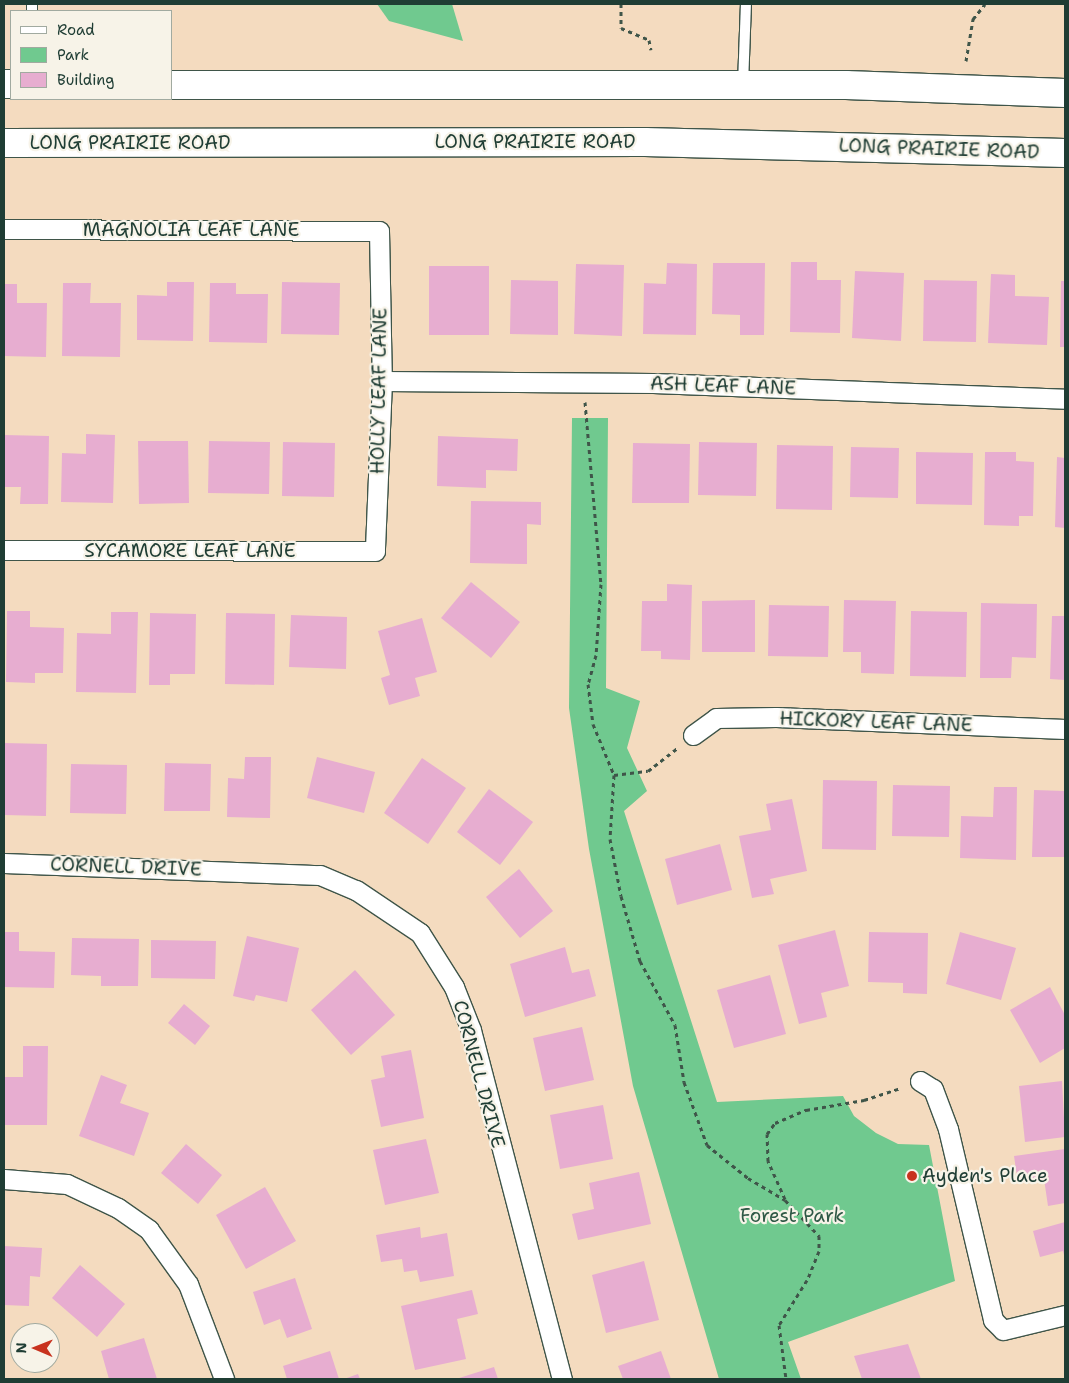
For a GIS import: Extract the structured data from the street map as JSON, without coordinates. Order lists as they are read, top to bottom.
{
  "streets": {
    "main road": ["LONG PRAIRIE ROAD"],
    "street": [
      "MAGNOLIA LEAF LANE",
      "ASH LEAF LANE",
      "HOLLY LEAF LANE",
      "SYCAMORE LEAF LANE",
      "HICKORY LEAF LANE",
      "CORNELL DRIVE"
    ]
  },
  "crossings": [
    ["MAGNOLIA LEAF LANE", "HOLLY LEAF LANE"],
    ["ASH LEAF LANE", "HOLLY LEAF LANE"],
    ["HOLLY LEAF LANE", "SYCAMORE LEAF LANE"]
  ],
  "parks": ["Forest Park"],
  "places": ["Ayden's Place"],
  "legend": ["Road", "Park", "Building"],
  "north": "left"
}
